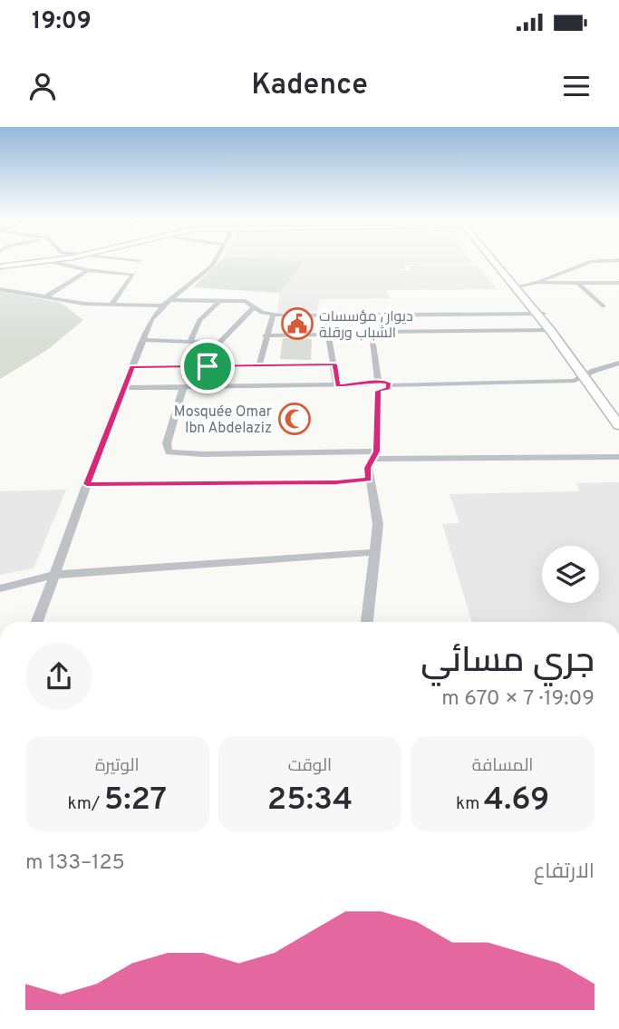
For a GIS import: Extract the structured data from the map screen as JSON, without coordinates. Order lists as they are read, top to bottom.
{
  "places": {
    "public building": ["ديوان مؤسسات الشباب ورقلة"],
    "mosque": ["Mosquée Omar Ibn Abdelaziz"]
  },
  "page": {
    "status": "19:09",
    "header": "Kadence",
    "heading": ["جري مسائي", "19:09 · 7 × 670 m"],
    "stats": [
      ["المسافة", "4.69 km"],
      ["الوقت", "25:34"],
      ["الوتيرة", "5:27 /km"]
    ],
    "chart": ["الارتفاع", "125–133 m"]
  }
}
